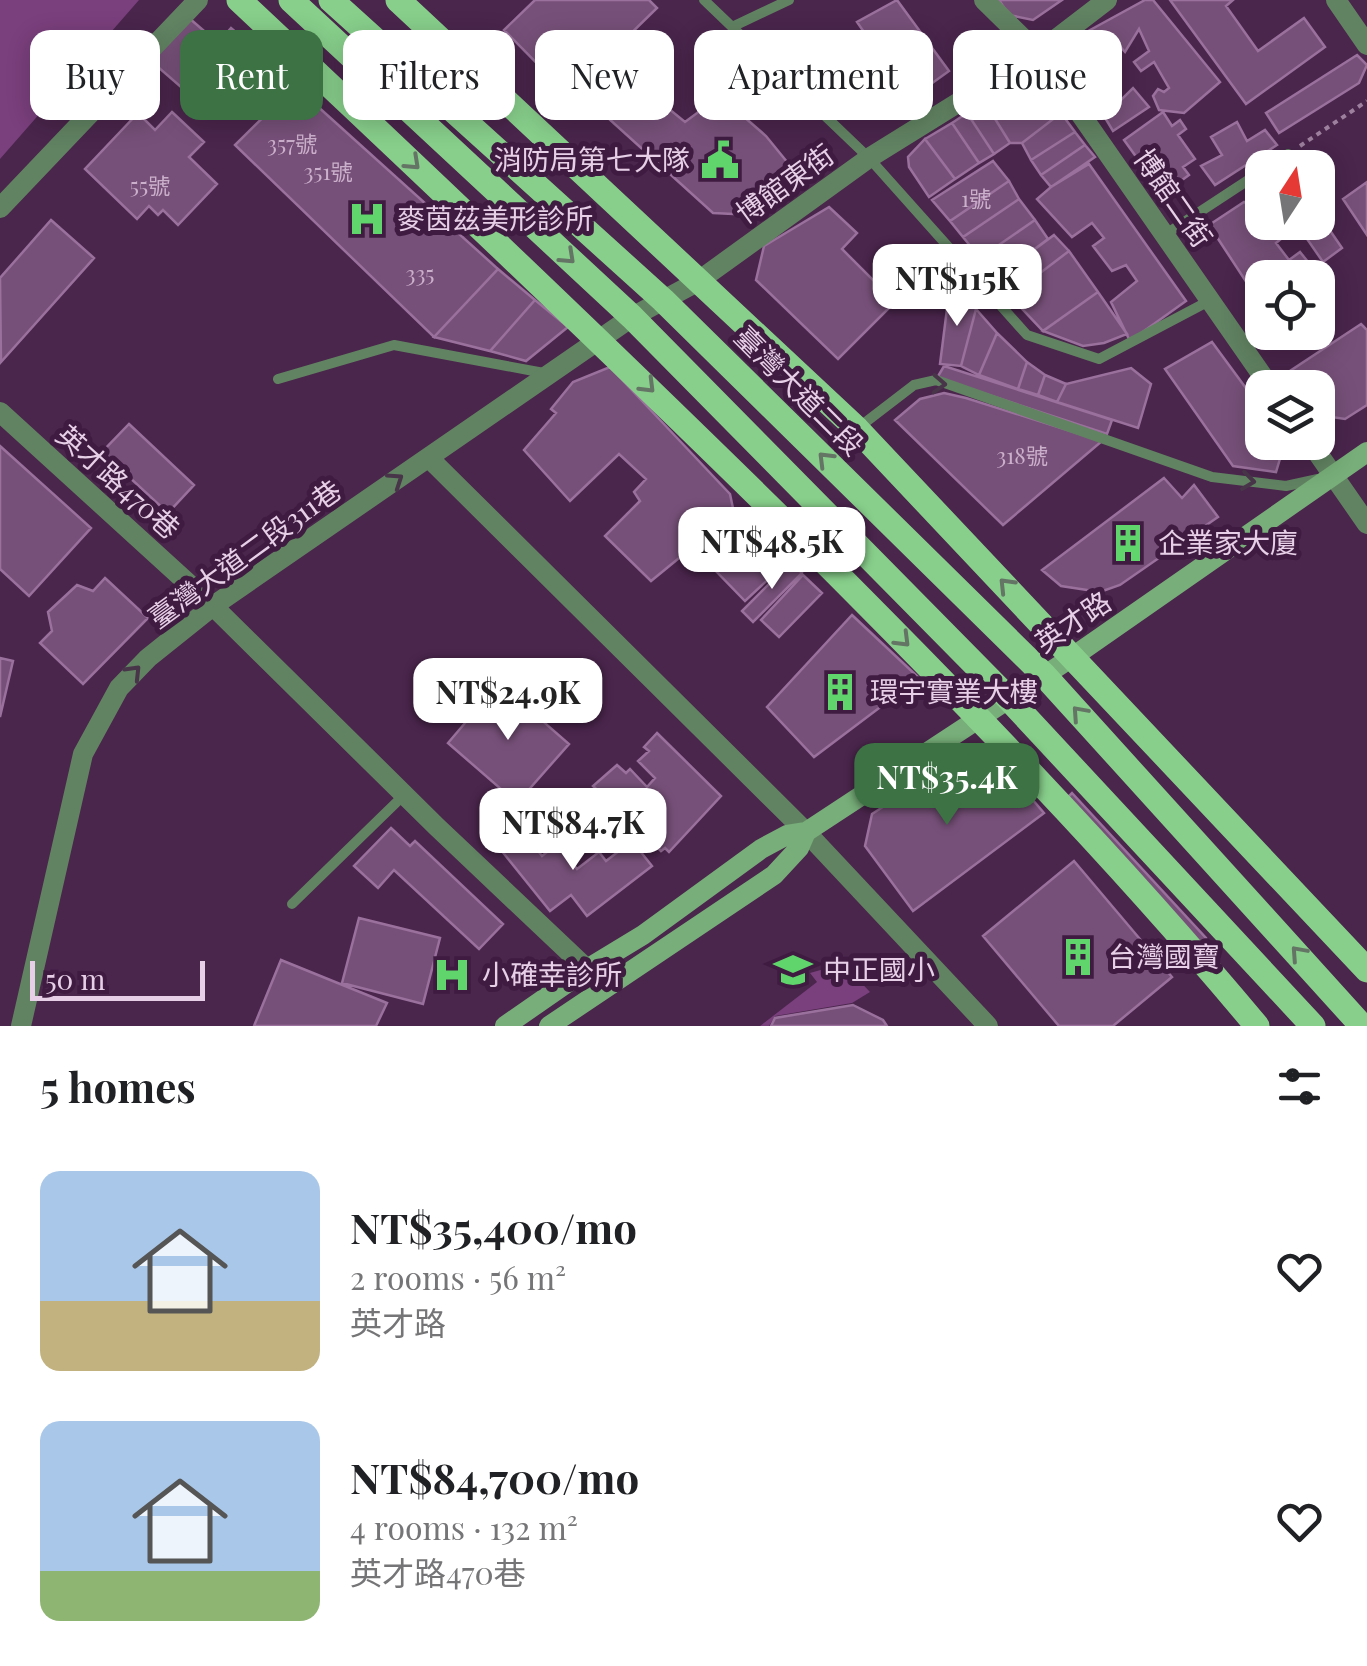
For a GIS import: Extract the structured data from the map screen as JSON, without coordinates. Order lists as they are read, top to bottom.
{
  "streets": {
    "main road": ["臺灣大道二段", "英才路"],
    "street": [
      "博館東街",
      "博館二街",
      "英才路470巷",
      "臺灣大道二段311巷"
    ]
  },
  "crossings": [
    ["博館東街", "臺灣大道二段"],
    ["博館東街", "臺灣大道二段311巷"],
    ["臺灣大道二段", "英才路"],
    ["英才路470巷", "臺灣大道二段311巷"],
    ["英才路470巷", "英才路"]
  ],
  "one_way": ["臺灣大道二段311巷"],
  "places": {
    "public building": ["消防局第七大隊"],
    "hospital": ["麥茵茲美形診所", "小確幸診所"],
    "building": ["企業家大廈", "環宇實業大樓", "台灣國寶"],
    "school or university": ["中正國小"]
  },
  "house_numbers": [
    "357號",
    "351號",
    "55號",
    "1號",
    "335",
    "318號"
  ],
  "scale_bar": "50 m",
  "north": "top",
  "page": {
    "chip": [
      "Buy",
      "Rent",
      "Filters",
      "New",
      "Apartment",
      "House"
    ],
    "price": [
      "NT$115K",
      "NT$48.5K",
      "NT$24.9K",
      "NT$35.4K",
      "NT$84.7K"
    ],
    "scale": "50 m",
    "heading": "5 homes",
    "list": [
      {
        "name": "NT$35,400/mo",
        "note": "2 rooms · 56 m² · 英才路"
      },
      {
        "name": "NT$84,700/mo",
        "note": "4 rooms · 132 m² · 英才路470巷"
      }
    ]
  }
}
